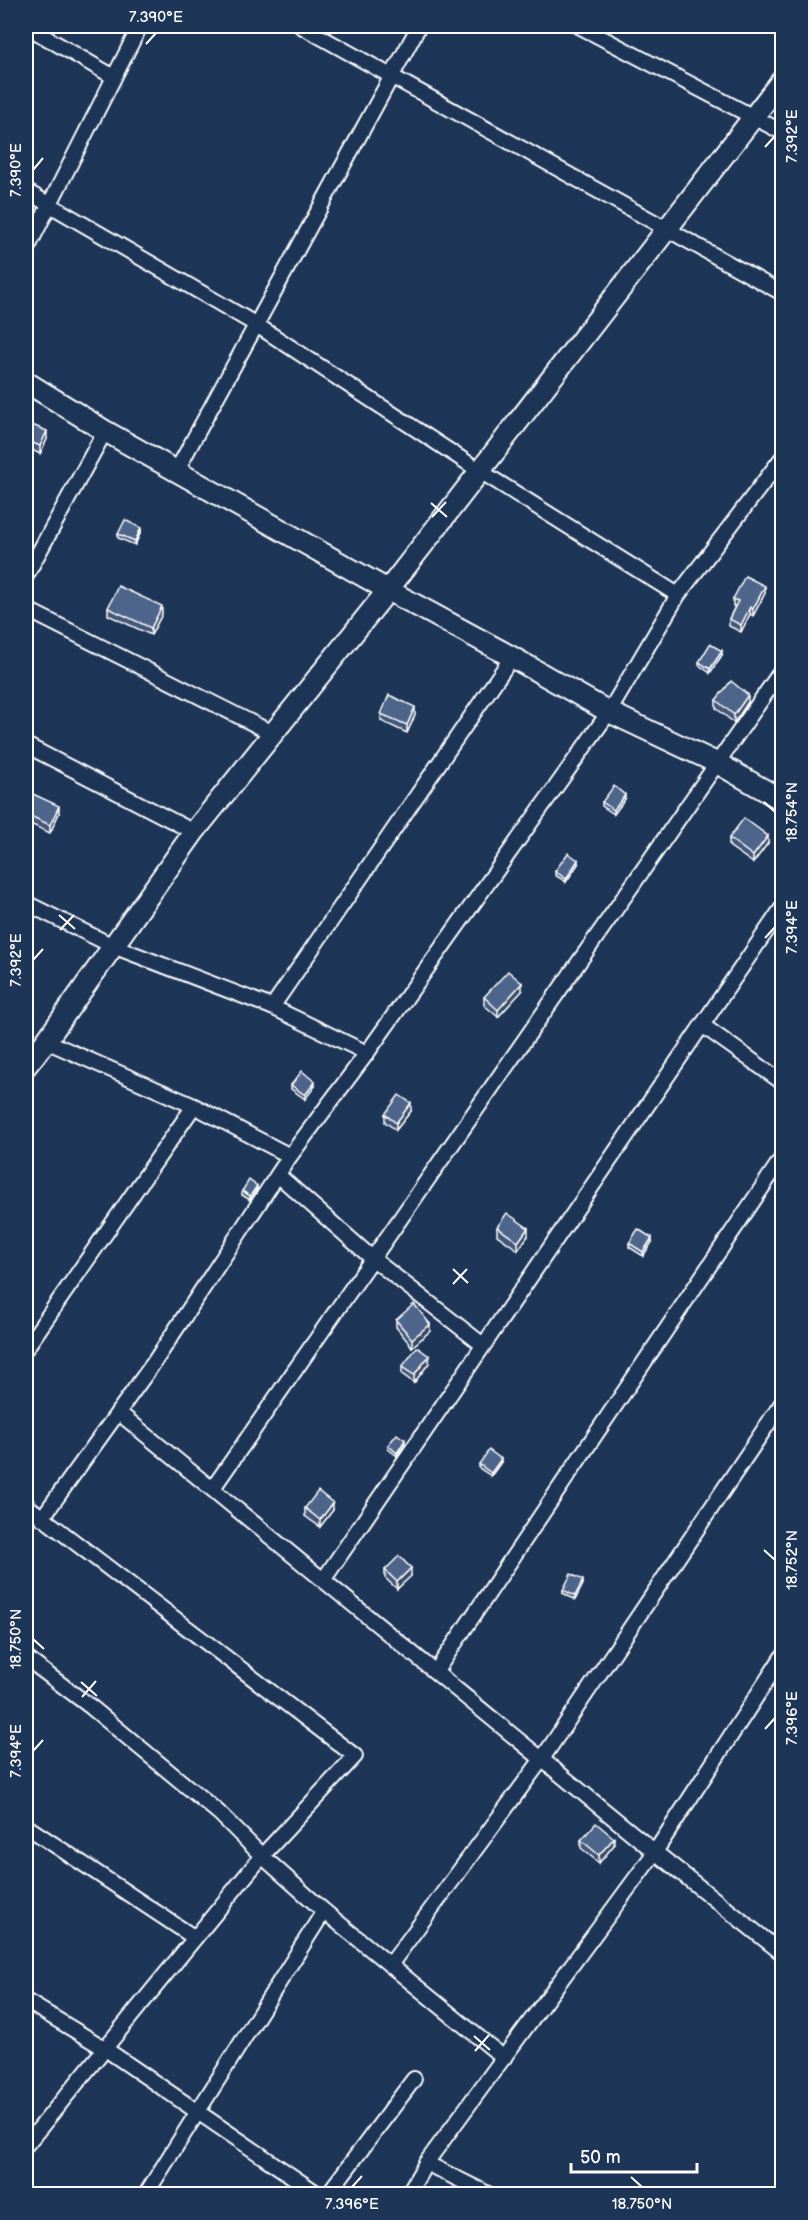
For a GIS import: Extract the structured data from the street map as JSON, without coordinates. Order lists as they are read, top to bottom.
{
  "scale_bar": "50 m",
  "coordinates": [
    "7.390°E",
    "7.392°E",
    "18.754°N",
    "7.394°E",
    "18.752°N",
    "18.750°N",
    "7.396°E"
  ]
}
